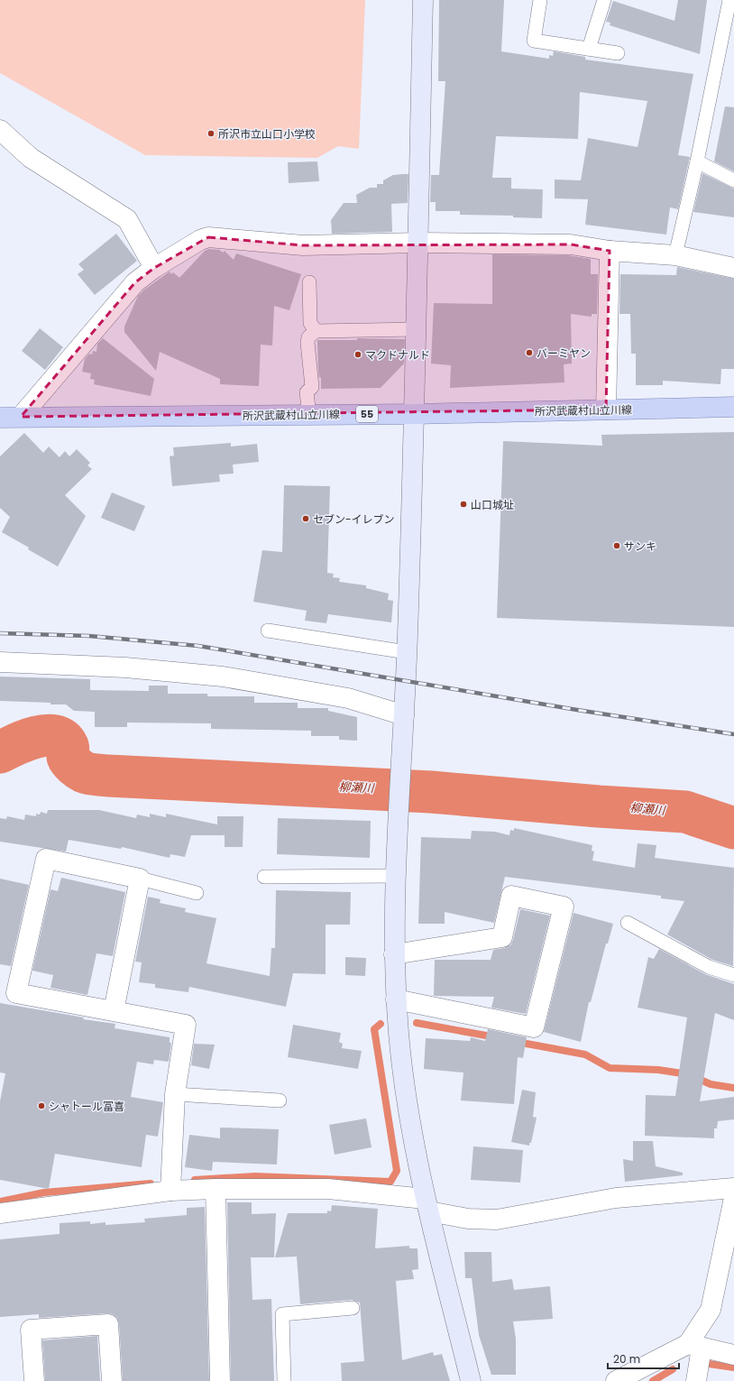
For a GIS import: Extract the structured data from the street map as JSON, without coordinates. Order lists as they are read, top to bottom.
{
  "streets": {
    "main road": ["所沢武蔵村山立川線", "55"]
  },
  "water": ["柳瀬川"],
  "places": [
    "所沢市立山口小学校",
    "バーミヤン",
    "マクドナルド",
    "山口城址",
    "セブン-イレブン",
    "サンキ",
    "シャトール冨喜"
  ],
  "scale_bar": "20 m"
}
